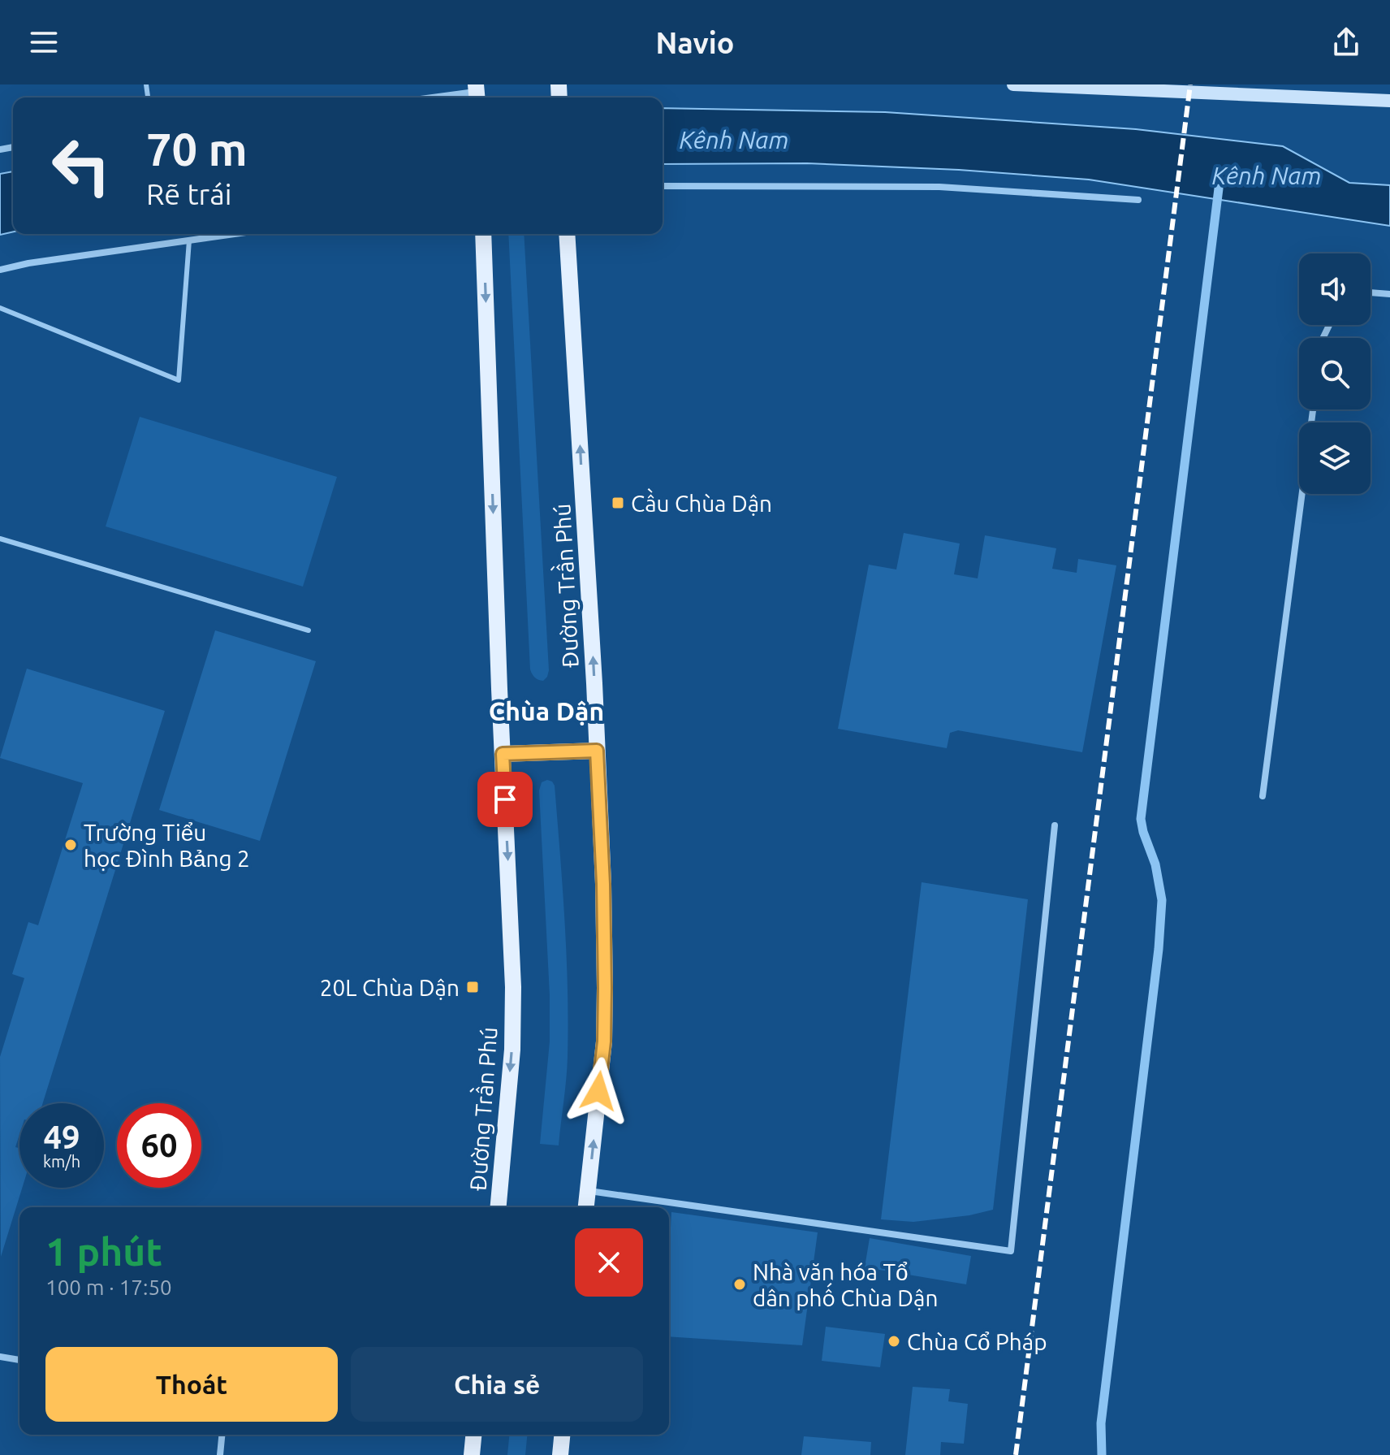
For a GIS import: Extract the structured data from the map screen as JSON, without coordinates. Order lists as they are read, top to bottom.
{
  "streets": {
    "main road": ["Đường Trần Phú"]
  },
  "districts": ["Chùa Dận"],
  "water": ["Kênh Nam"],
  "places": {
    "transit": ["Cầu Chùa Dận", "20L Chùa Dận"],
    "other": ["Trường Tiểu học Đình Bảng 2", "Nhà văn hóa Tổ dân phố Chùa Dận", "Chùa Cổ Pháp"]
  },
  "page": {
    "header": "Navio",
    "turn": ["70 m", "Rẽ trái"],
    "speed": "49 km/h",
    "limit": "60",
    "heading": ["1 phút", "100 m · 17:50"],
    "buttons": ["Thoát", "Chia sẻ"]
  }
}
